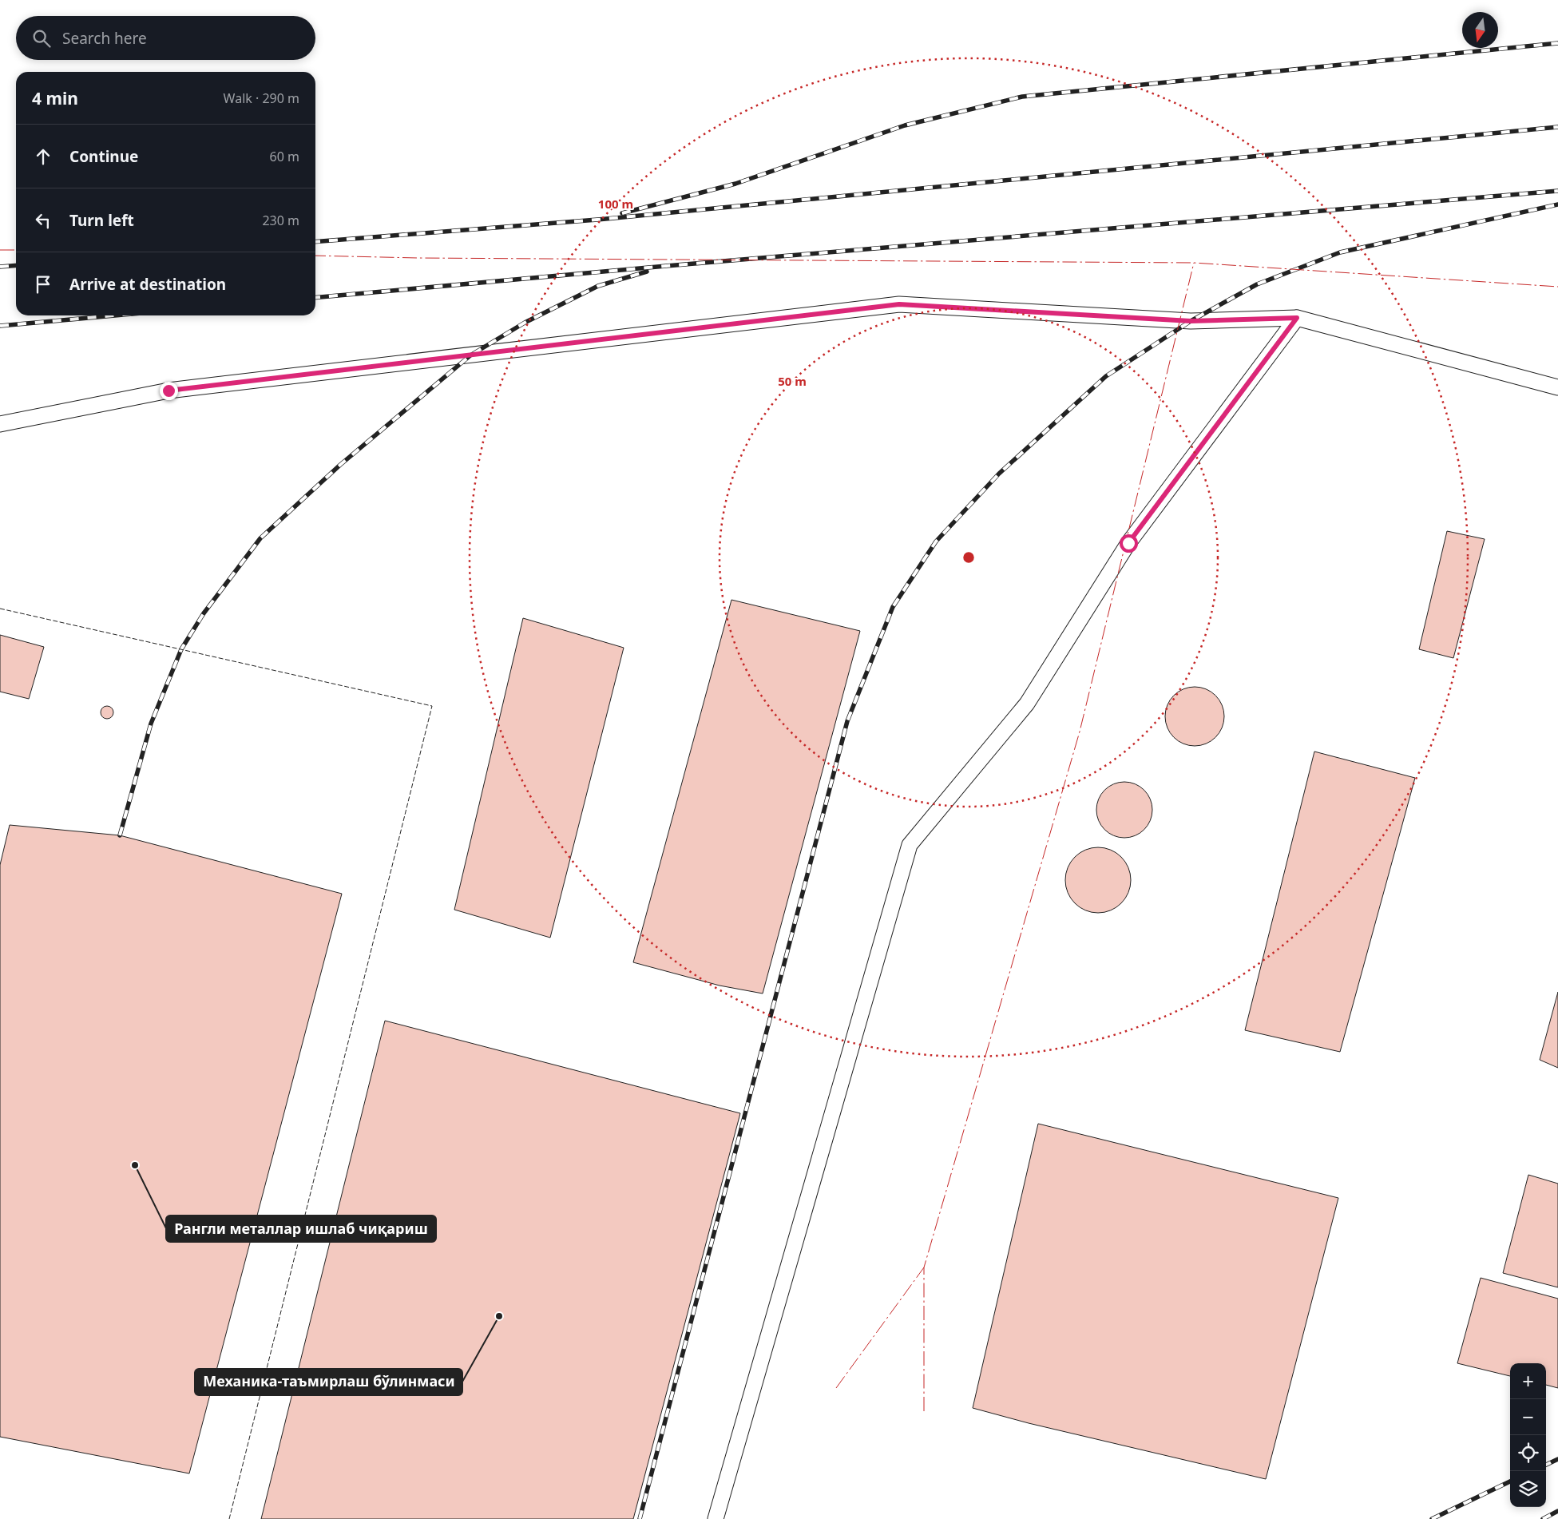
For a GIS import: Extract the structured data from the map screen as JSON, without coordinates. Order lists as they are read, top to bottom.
{
  "places": ["Рангли металлар ишлаб чиқариш", "Механика-таъмирлаш бўлинмаси"],
  "north": "bottom",
  "page": {
    "search": "Search here",
    "heading": ["4 min", "Walk · 290 m"],
    "list": [
      ["Continue", "60 m"],
      ["Turn left", "230 m"],
      "Arrive at destination"
    ],
    "map_buttons": ["+", "−"]
  },
  "rings": ["100 m", "50 m"]
}
